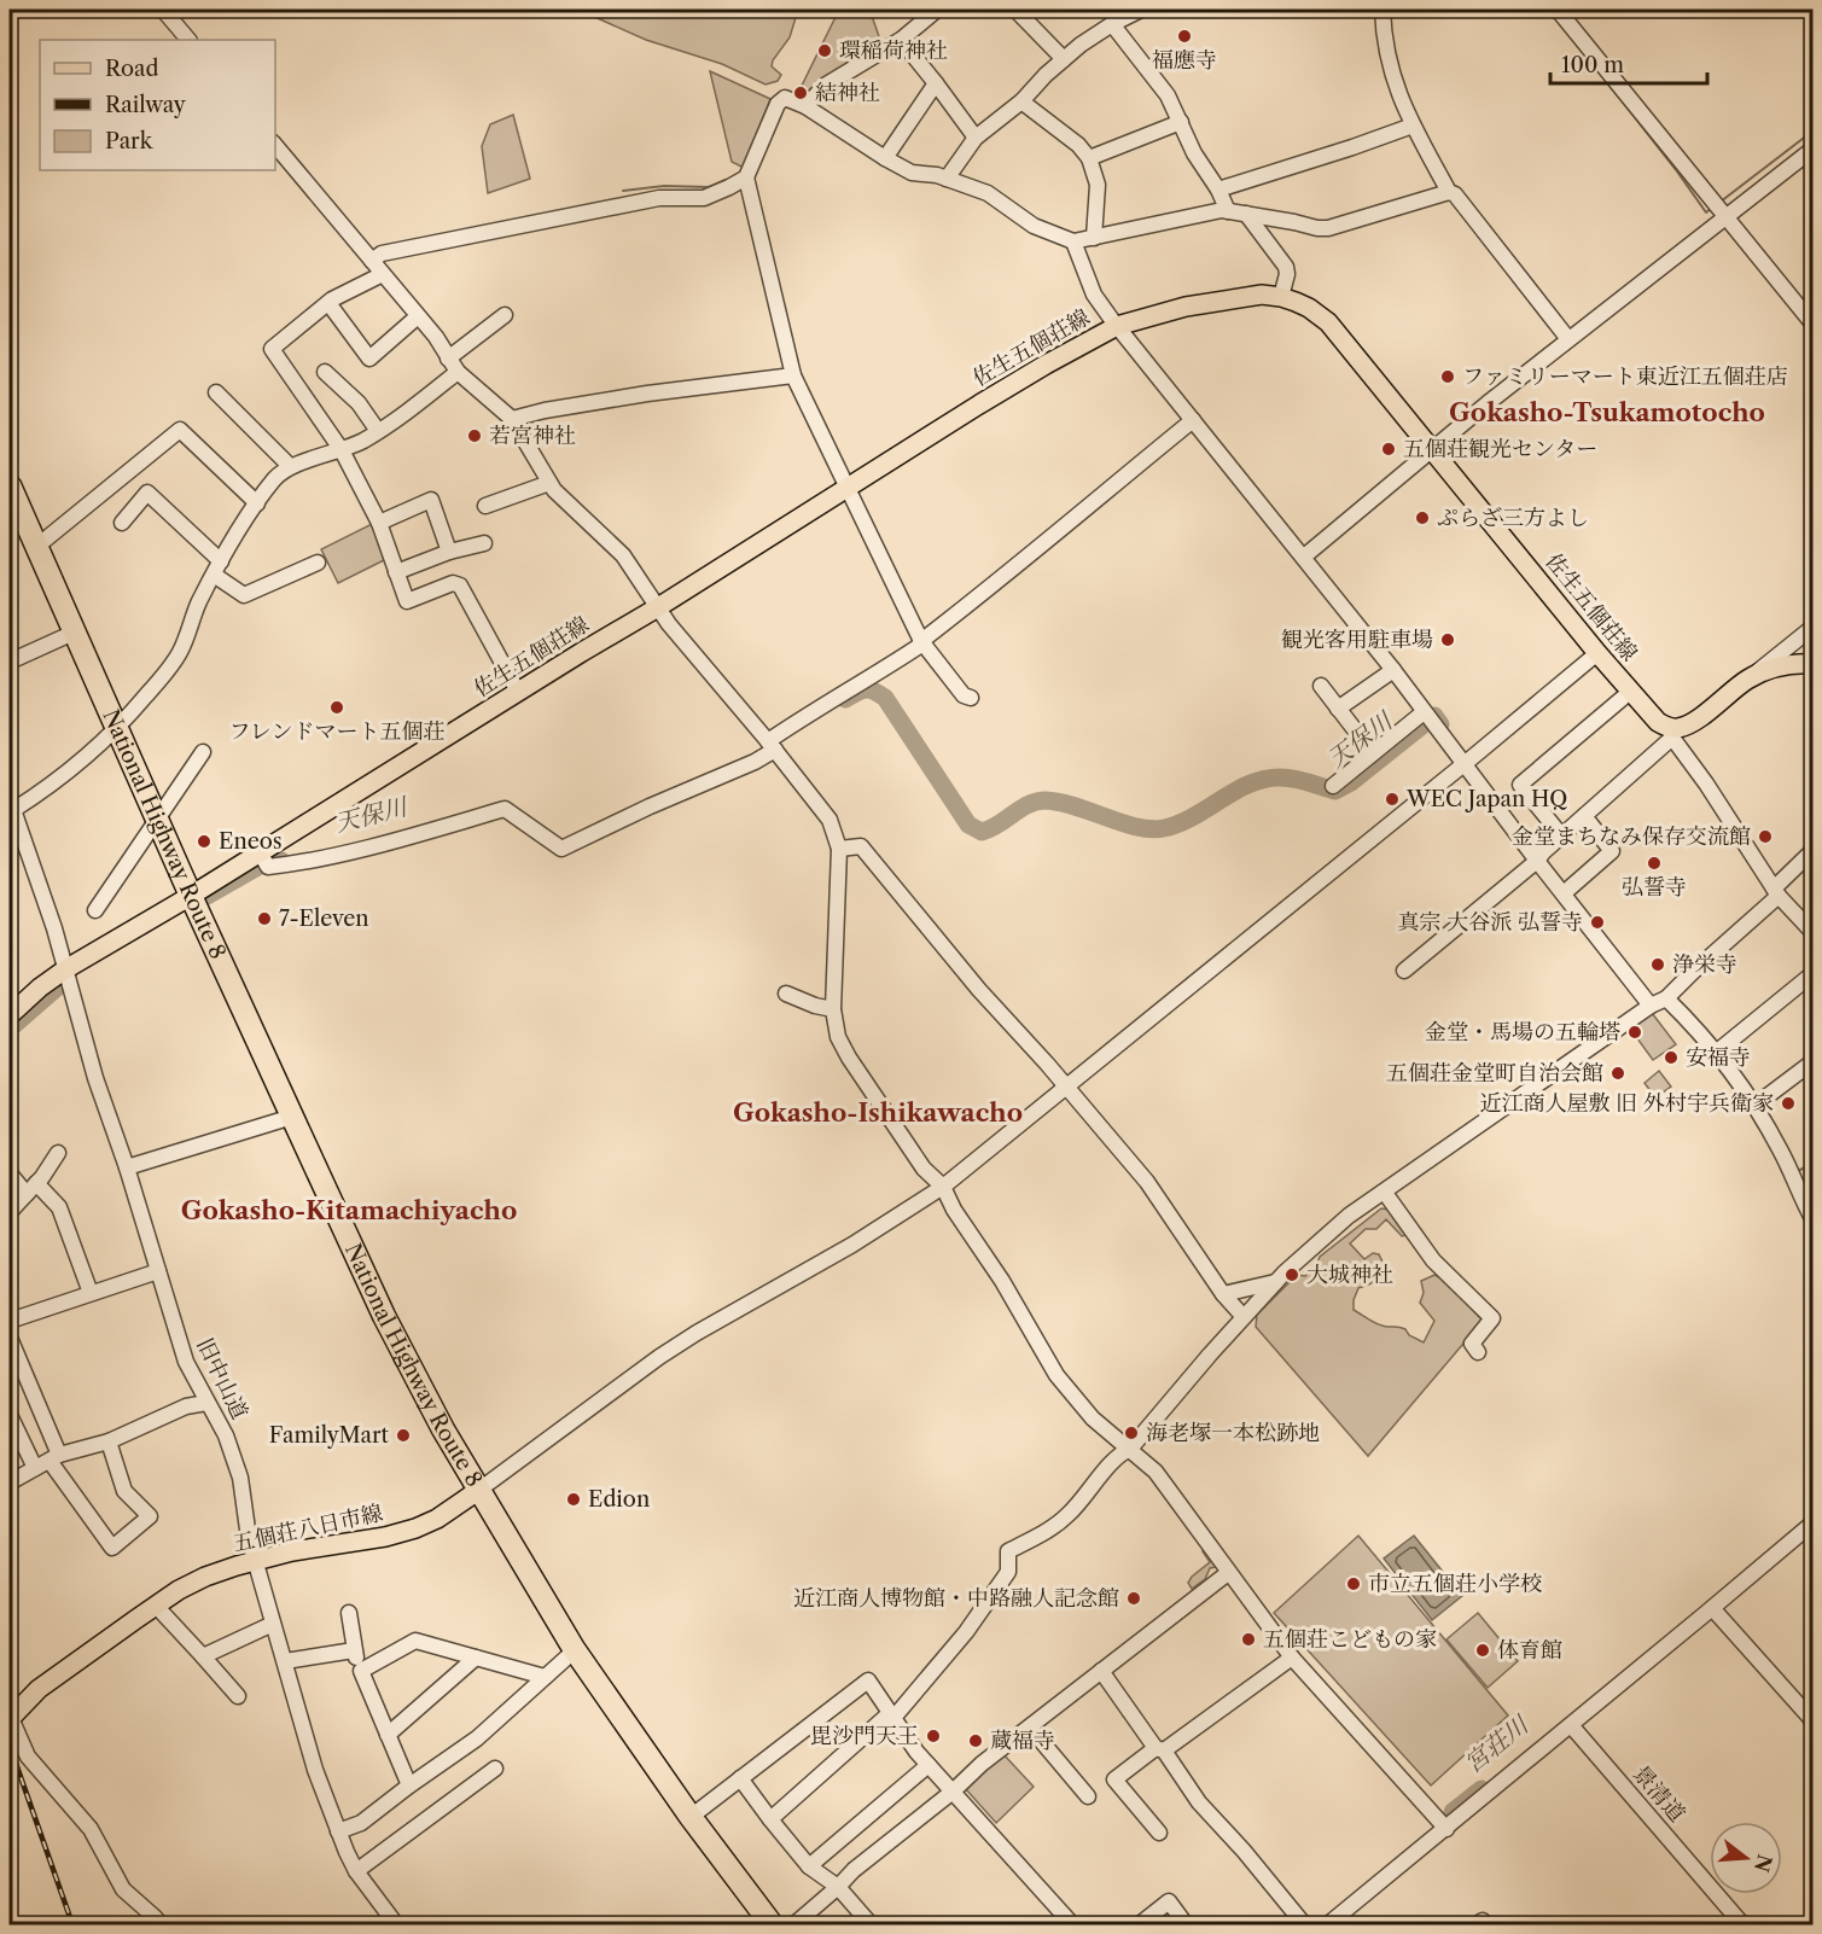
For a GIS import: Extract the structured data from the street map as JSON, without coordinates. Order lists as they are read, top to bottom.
{
  "streets": {
    "highway": ["National Highway Route 8"],
    "main road": ["佐生五個荘線", "五個荘八日市線"],
    "street": ["旧中山道", "景清道"]
  },
  "crossings": [
    ["佐生五個荘線", "National Highway Route 8"],
    ["佐生五個荘線", "旧中山道"],
    ["National Highway Route 8", "五個荘八日市線"],
    ["旧中山道", "五個荘八日市線"]
  ],
  "districts": ["Gokasho-Tsukamotocho", "Gokasho-Ishikawacho", "Gokasho-Kitamachiyacho"],
  "water": ["天保川", "宮荘川"],
  "places": [
    "福應寺",
    "環稲荷神社",
    "結神社",
    "ファミリーマート東近江五個荘店",
    "若宮神社",
    "五個荘観光センター",
    "ぷらざ三方よし",
    "観光客用駐車場",
    "フレンドマート五個荘",
    "WEC Japan HQ",
    "金堂まちなみ保存交流館",
    "Eneos",
    "弘誓寺",
    "7-Eleven",
    "真宗 大谷派 弘誓寺",
    "浄栄寺",
    "金堂・馬場の五輪塔",
    "安福寺",
    "五個荘金堂町自治会館",
    "近江商人屋敷 旧 外村宇兵衛家",
    "大城神社",
    "海老塚一本松跡地",
    "FamilyMart",
    "Edion",
    "市立五個荘小学校",
    "近江商人博物館・中路融人記念館",
    "五個荘こどもの家",
    "体育館",
    "毘沙門天王",
    "蔵福寺"
  ],
  "legend": ["Road", "Railway", "Park"],
  "scale_bar": "100 m",
  "north": "right"
}
